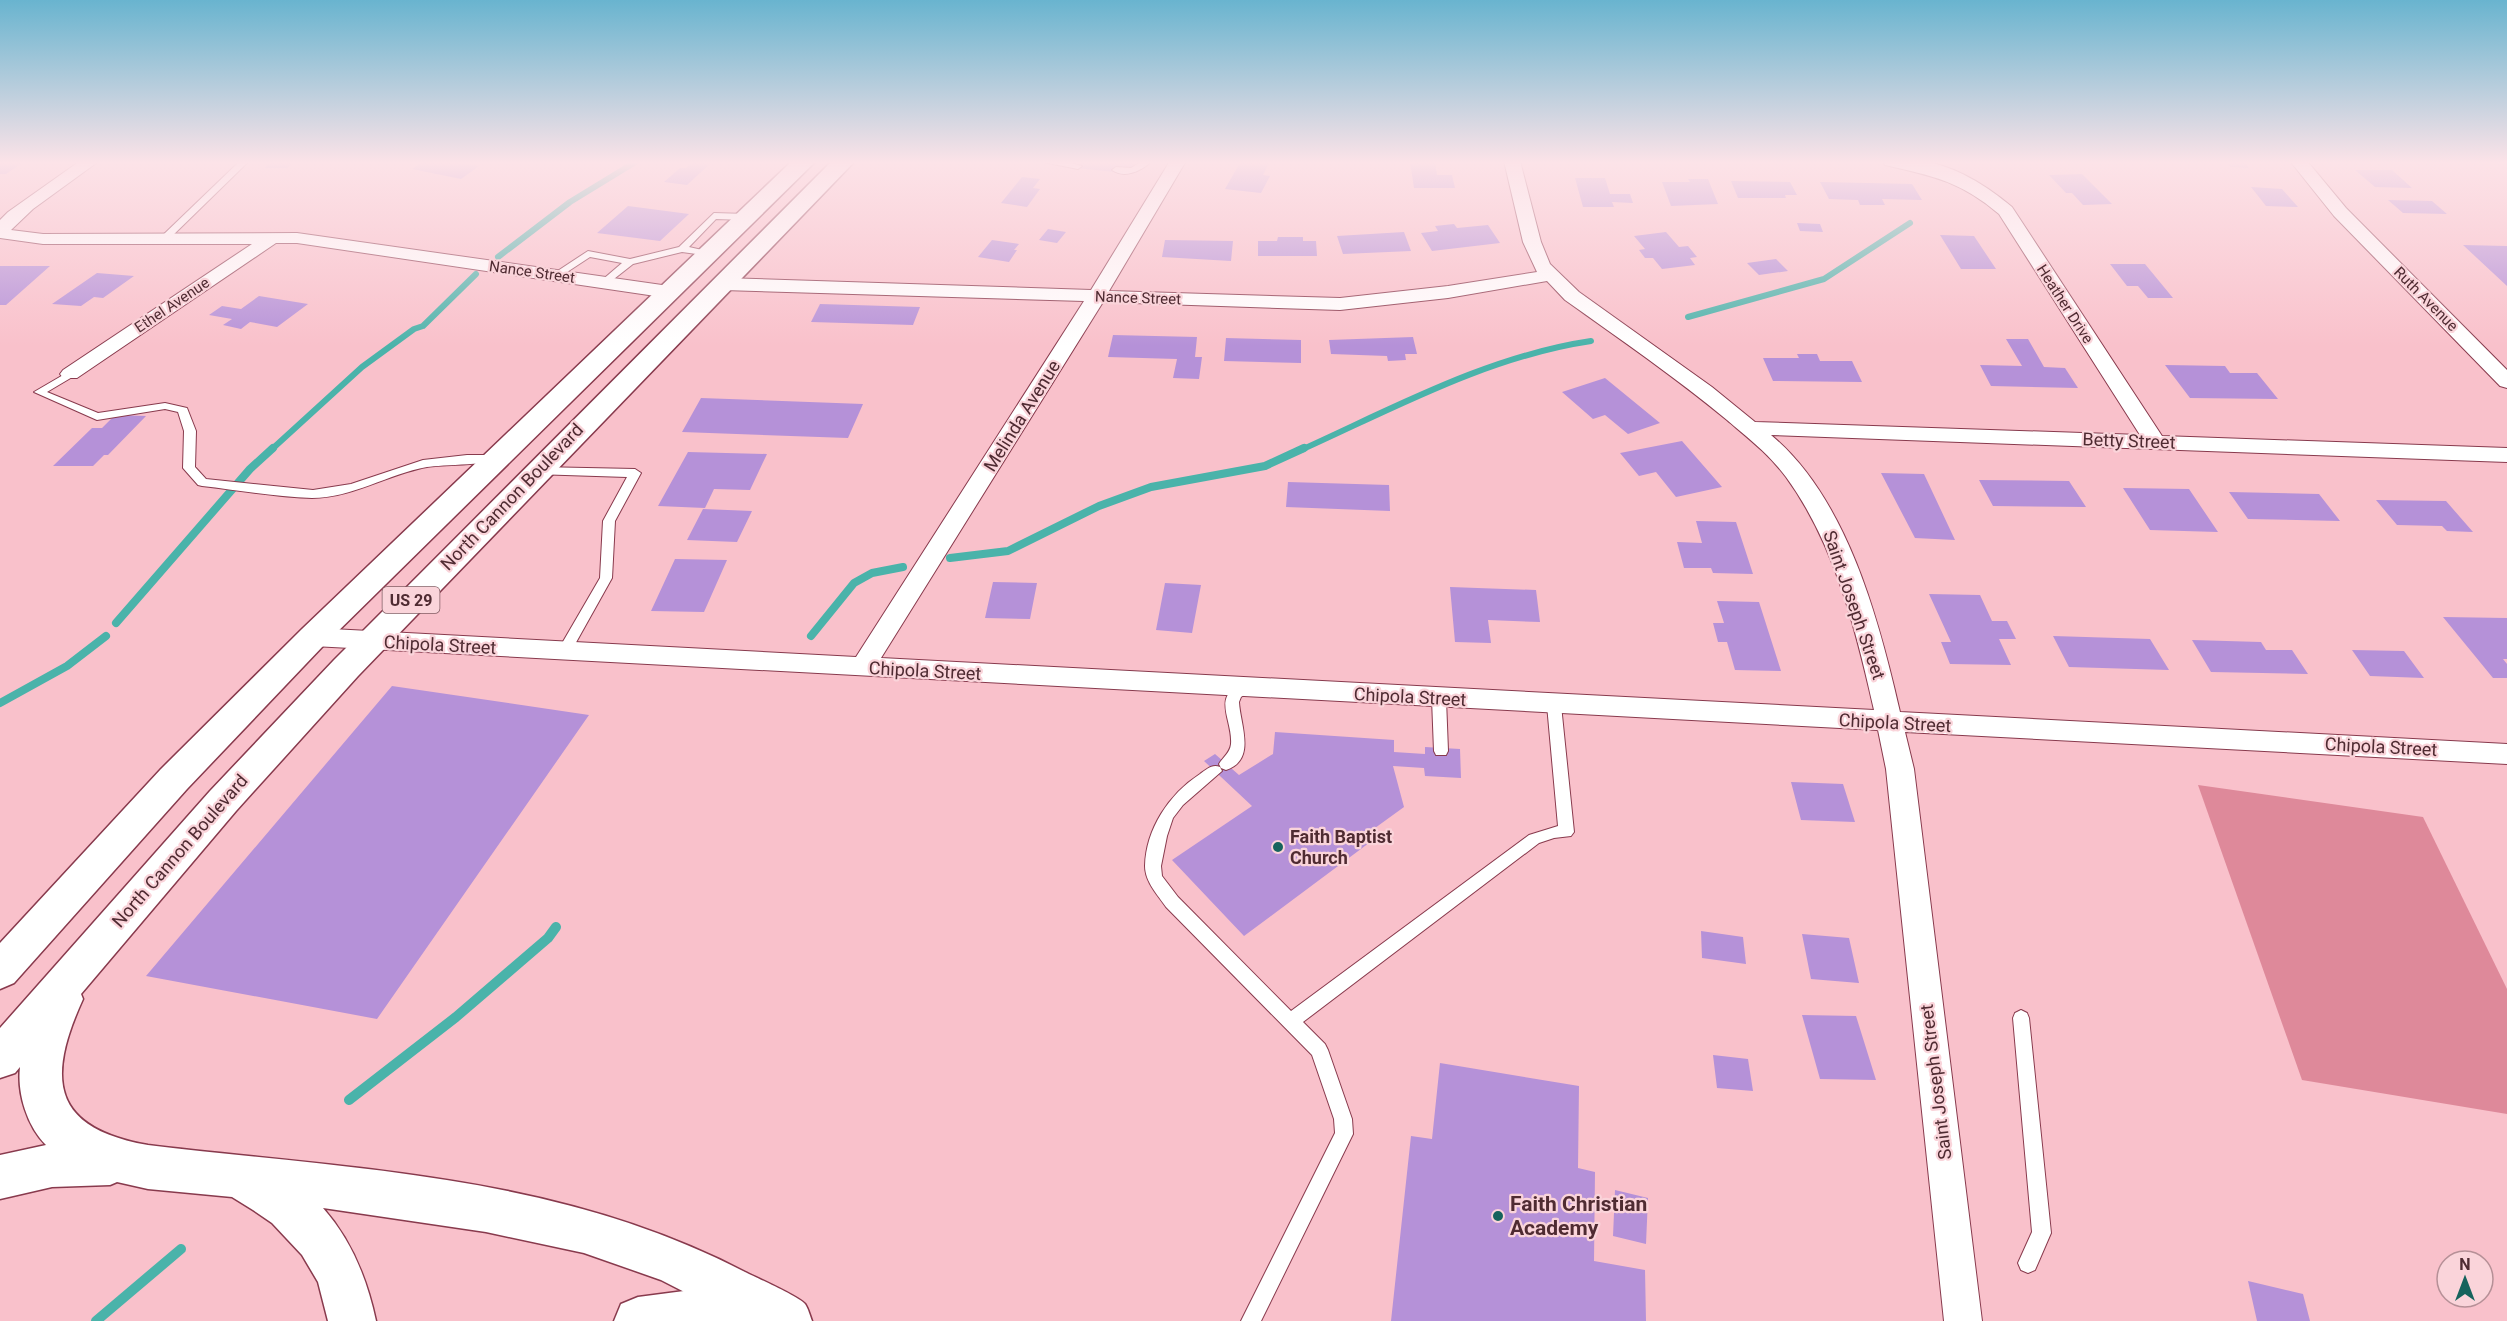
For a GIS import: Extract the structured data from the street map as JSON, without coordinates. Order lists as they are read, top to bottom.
{
  "streets": {
    "main road": ["North Cannon Boulevard", "US 29"],
    "street": [
      "Nance Street",
      "Ruth Avenue",
      "Heather Drive",
      "Ethel Avenue",
      "Melinda Avenue",
      "Betty Street",
      "Saint Joseph Street",
      "Chipola Street"
    ]
  },
  "crossings": [
    ["Nance Street", "Ethel Avenue"],
    ["Nance Street", "Melinda Avenue"],
    ["Nance Street", "North Cannon Boulevard"],
    ["Nance Street", "Saint Joseph Street"],
    ["Heather Drive", "Betty Street"],
    ["Melinda Avenue", "Chipola Street"],
    ["Betty Street", "Saint Joseph Street"],
    ["North Cannon Boulevard", "Chipola Street"],
    ["Saint Joseph Street", "Chipola Street"]
  ],
  "places": ["Faith Baptist Church", "Faith Christian Academy"],
  "north": "top"
}
